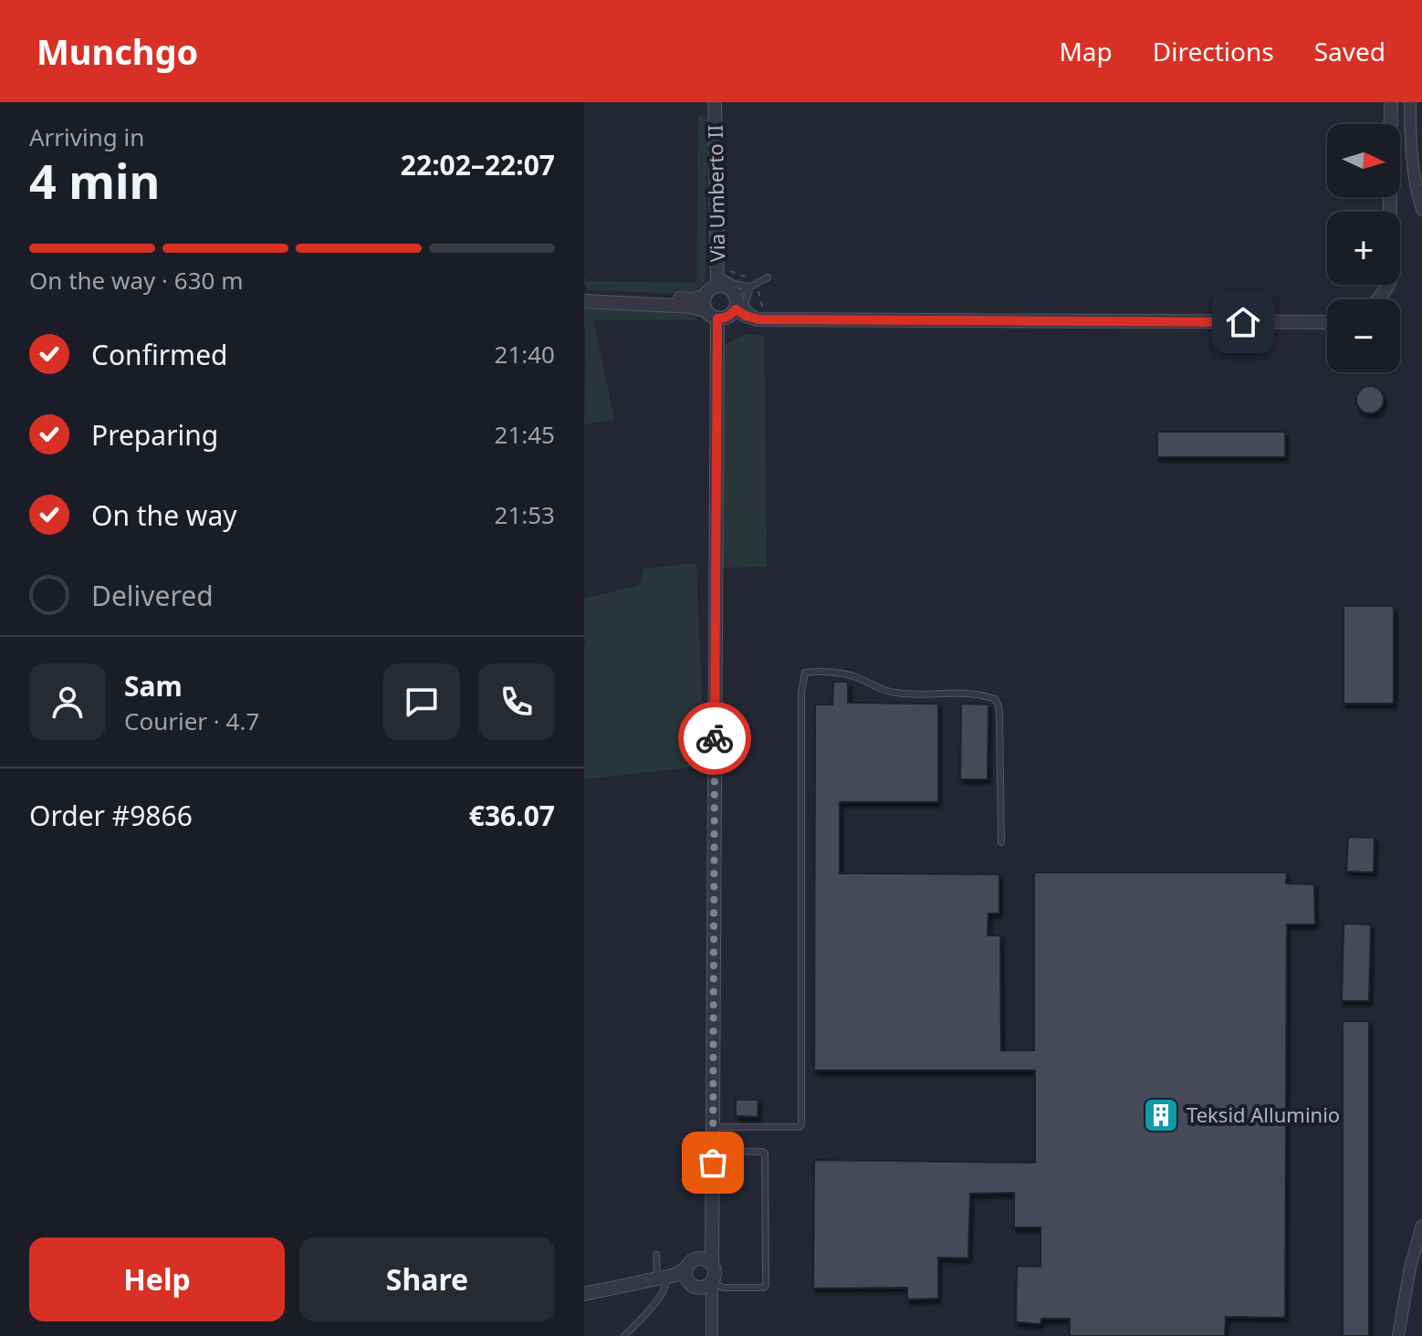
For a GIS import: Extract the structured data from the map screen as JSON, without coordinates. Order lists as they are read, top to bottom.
{
  "streets": {
    "street": ["Via Umberto II"]
  },
  "places": {
    "building": ["Teksid Alluminio"]
  },
  "north": "right",
  "page": {
    "header": "Munchgo",
    "nav": ["Map", "Directions", "Saved"],
    "heading": ["4 min", "Arriving in", "22:02–22:07"],
    "panel": [
      "Sam",
      "Courier · 4.7",
      "Order #9866",
      "€36.07"
    ],
    "map_buttons": ["+", "−"],
    "bar": "On the way · 630 m",
    "list": [
      ["Confirmed", "21:40"],
      ["Preparing", "21:45"],
      ["On the way", "21:53"],
      "Delivered"
    ],
    "buttons": ["Help", "Share"]
  }
}
